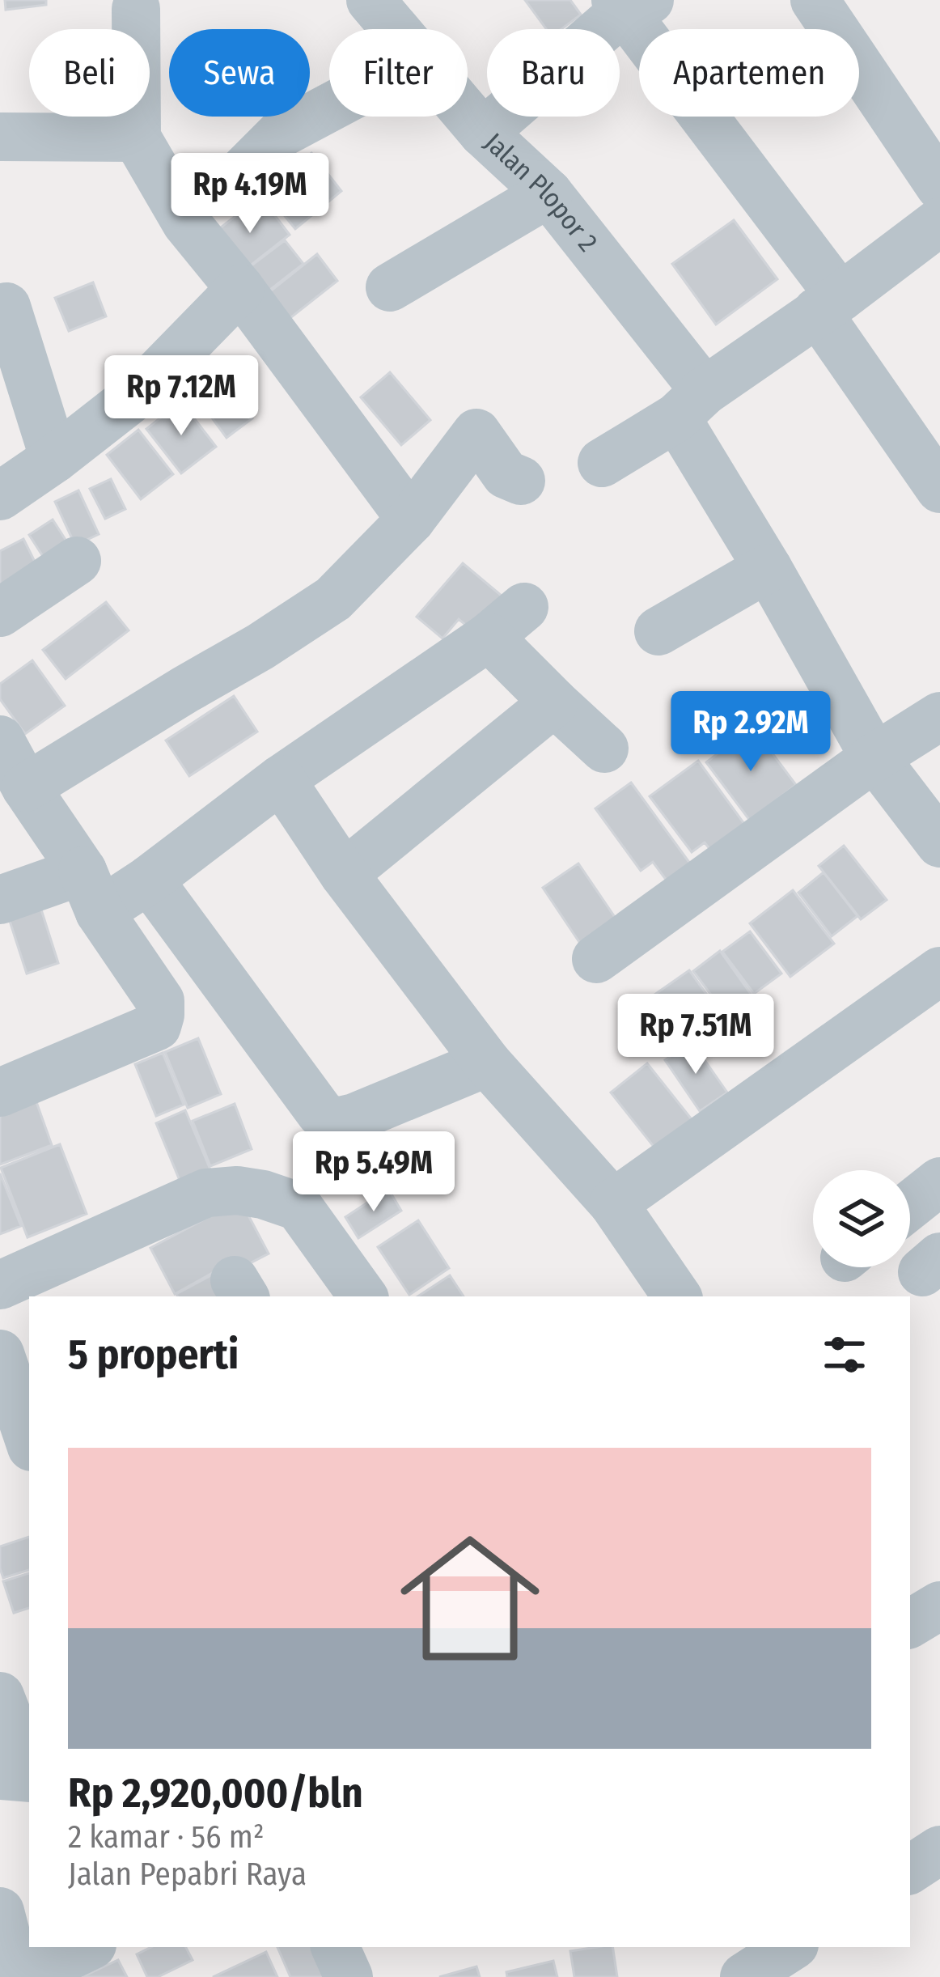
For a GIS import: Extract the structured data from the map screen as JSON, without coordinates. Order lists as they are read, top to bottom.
{
  "streets": {
    "street": ["Jalan Plopor 2"]
  },
  "page": {
    "chip": [
      "Beli",
      "Sewa",
      "Filter",
      "Baru",
      "Apartemen"
    ],
    "price": [
      "Rp 4.19M",
      "Rp 7.12M",
      "Rp 2.92M",
      "Rp 7.51M",
      "Rp 5.49M"
    ],
    "heading": "5 properti",
    "list": [
      {
        "name": "Rp 2,920,000/bln",
        "note": "2 kamar · 56 m² · Jalan Pepabri Raya"
      }
    ]
  }
}
